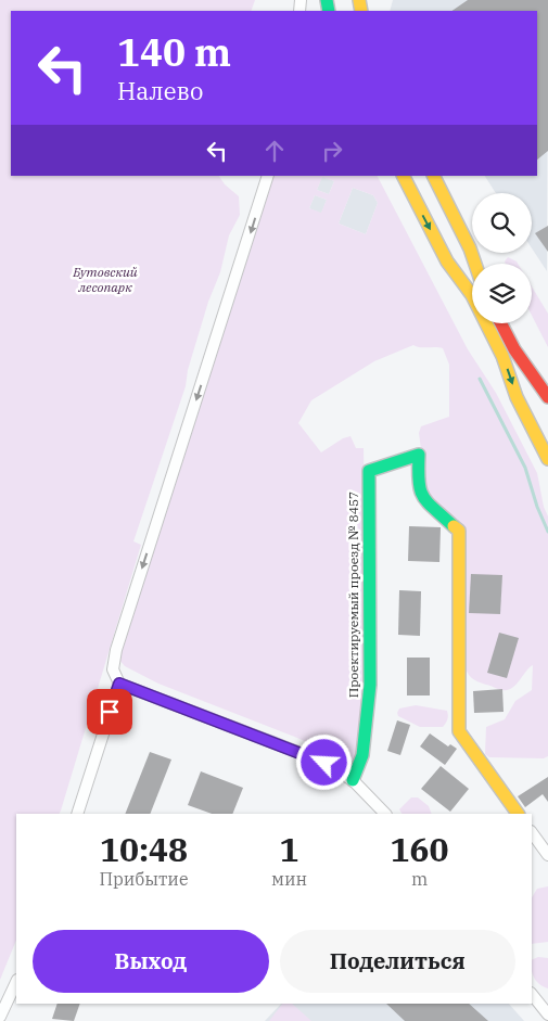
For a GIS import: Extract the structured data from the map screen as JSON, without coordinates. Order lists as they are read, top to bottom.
{
  "streets": {
    "street": ["Проектируемый проезд № 8457"]
  },
  "parks": ["Бутовский лесопарк"],
  "page": {
    "turn": ["140 m", "Налево"],
    "eta": [
      "10:48",
      "Прибытие",
      "1",
      "мин",
      "160",
      "m"
    ],
    "buttons": ["Выход", "Поделиться"]
  }
}
